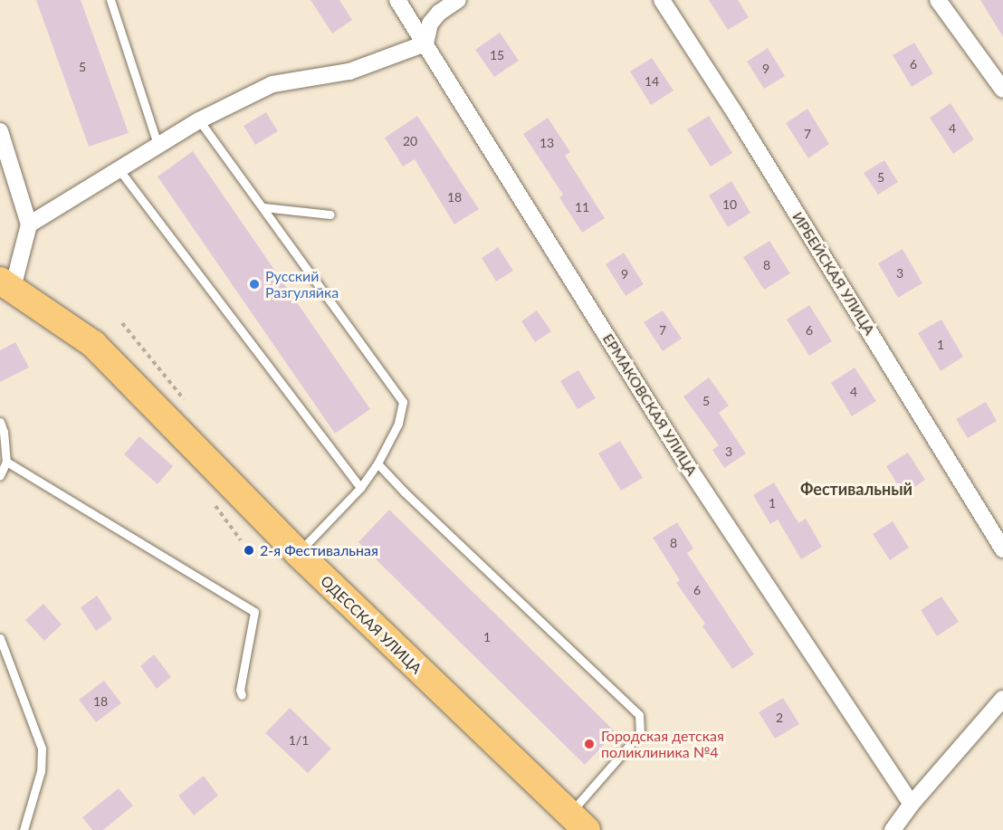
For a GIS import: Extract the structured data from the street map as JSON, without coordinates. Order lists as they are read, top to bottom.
{
  "streets": {
    "main road": ["ОДЕССКАЯ УЛИЦА"],
    "street": ["ИРБЕЙСКАЯ УЛИЦА", "ЕРМАКОВСКАЯ УЛИЦА"]
  },
  "districts": ["Фестивальный"],
  "places": ["Русский Разгуляйка", "2-я Фестивальная", "Городская детская поликлиника №4"],
  "house_numbers": [
    "15",
    "6",
    "5",
    "9",
    "14",
    "4",
    "7",
    "20",
    "13",
    "5",
    "18",
    "10",
    "11",
    "8",
    "3",
    "9",
    "7",
    "6",
    "1",
    "4",
    "5",
    "3",
    "1",
    "8",
    "6",
    "1",
    "18",
    "2",
    "1/1"
  ]
}
